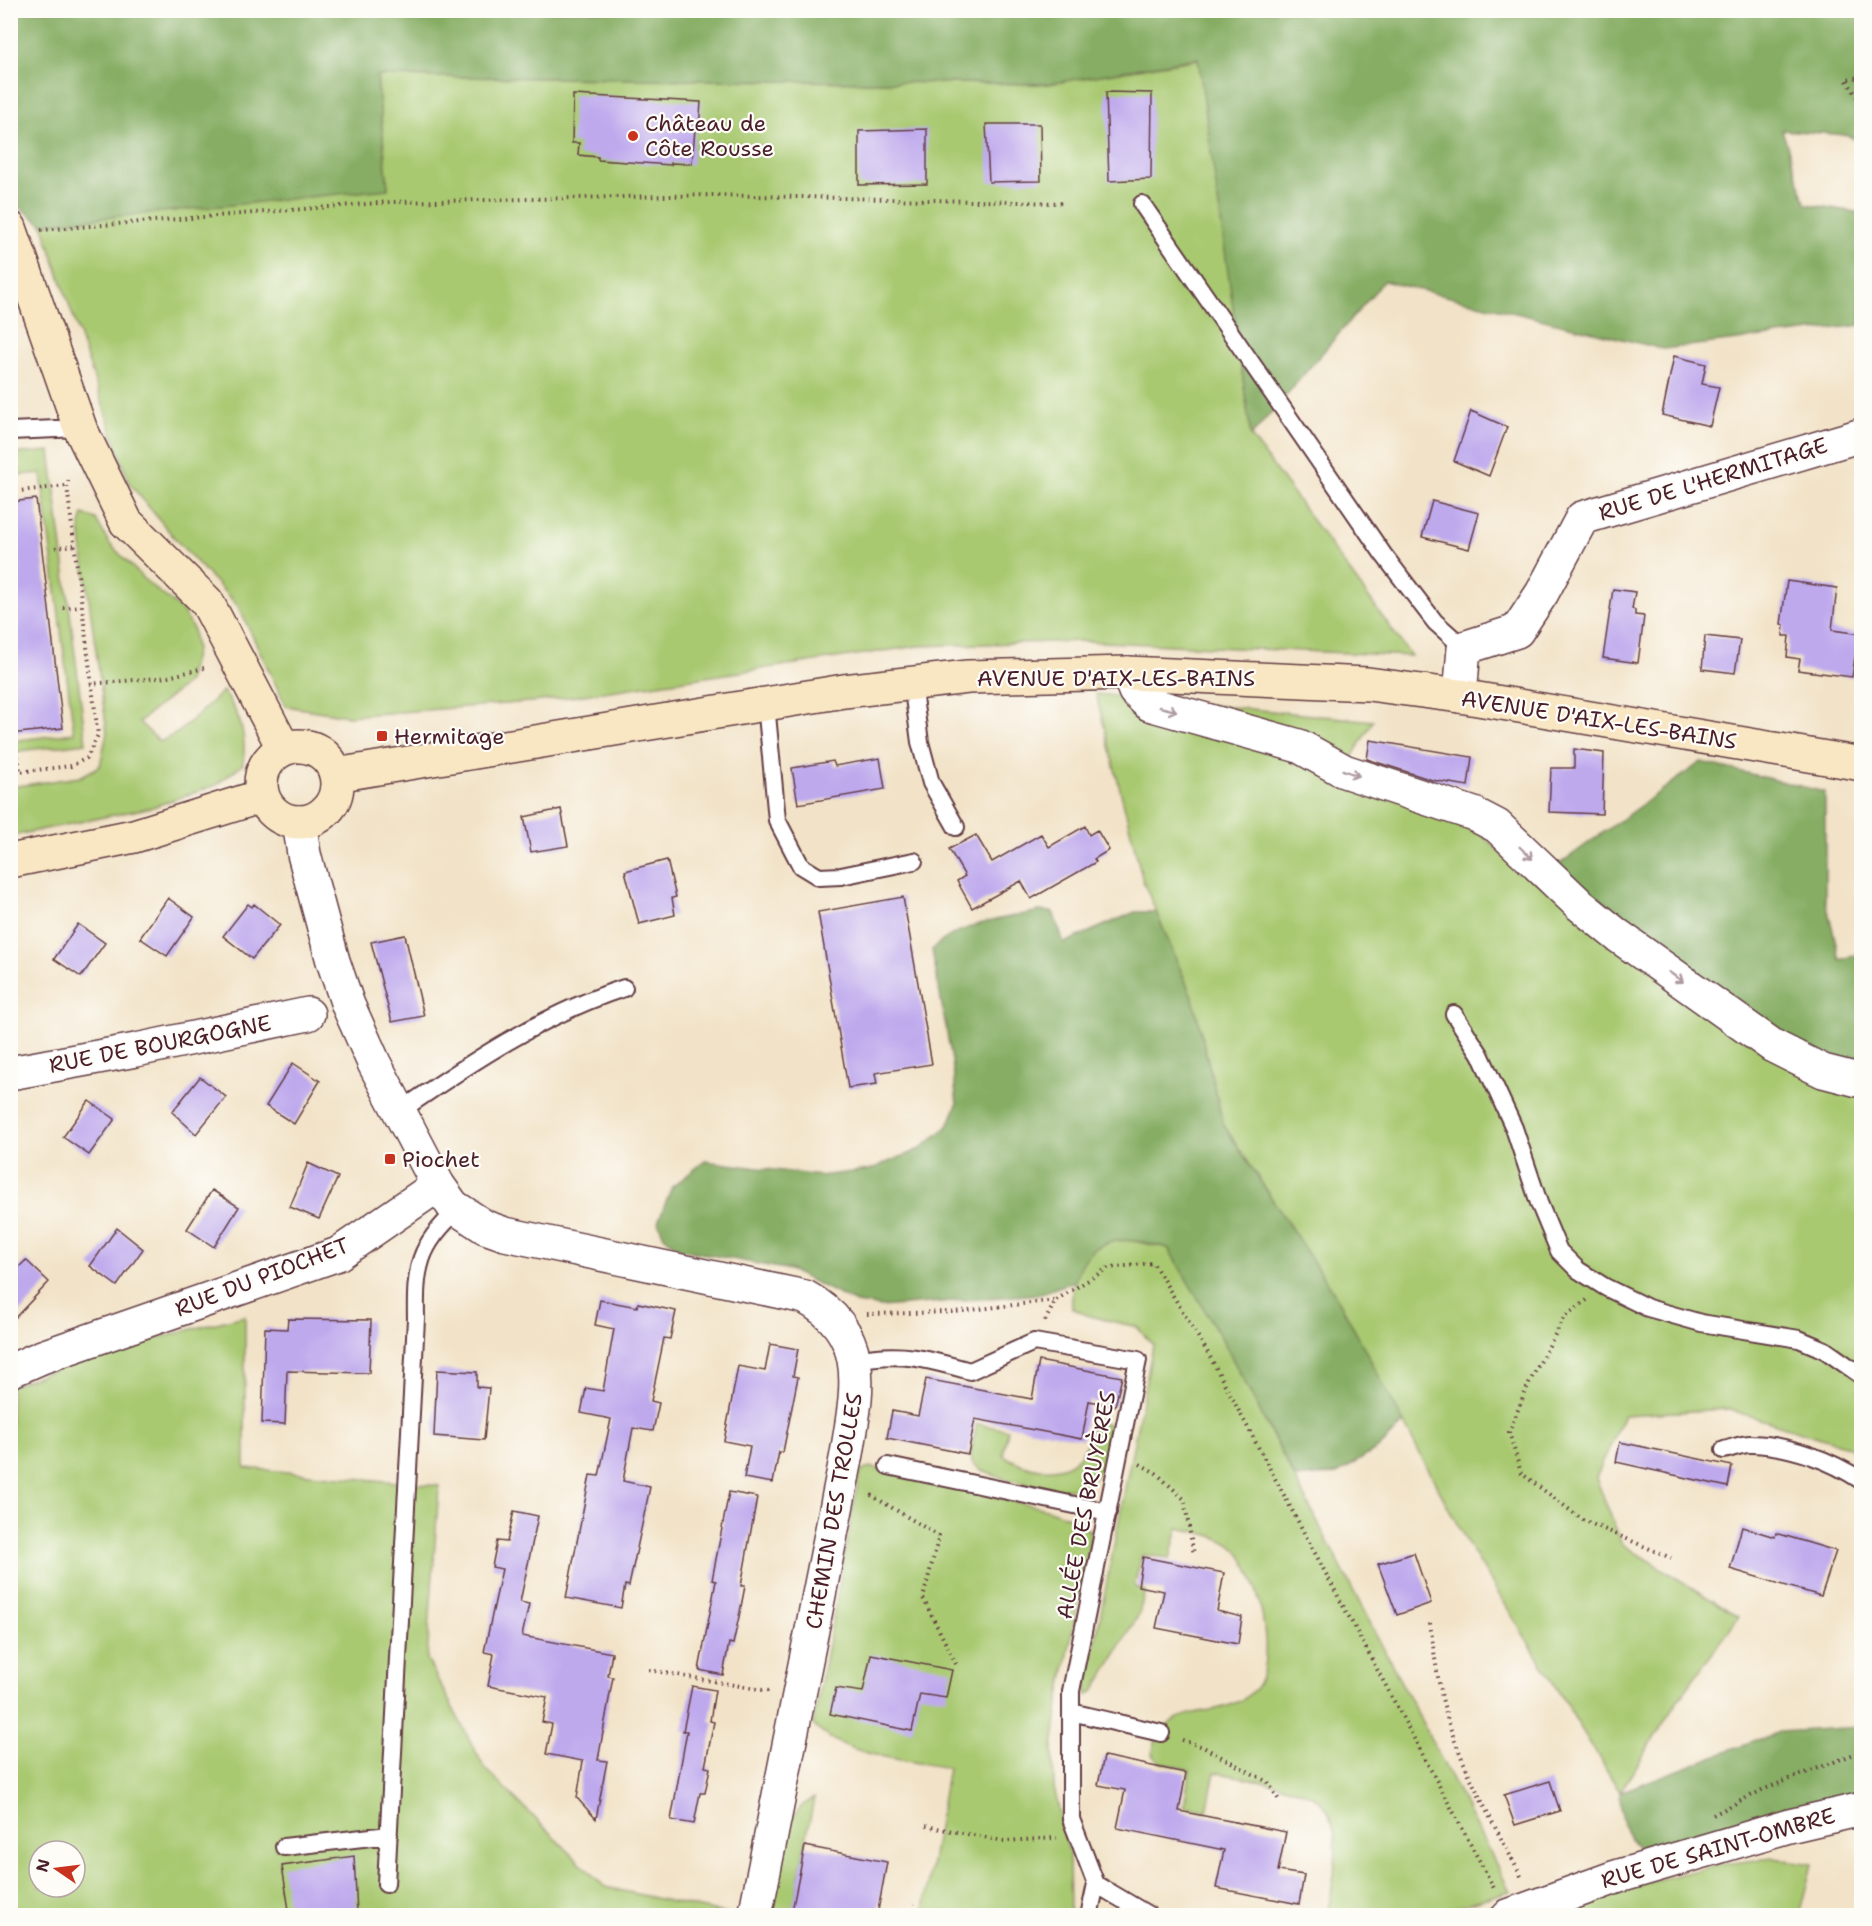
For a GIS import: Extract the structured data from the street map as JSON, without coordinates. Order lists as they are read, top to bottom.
{
  "streets": {
    "main road": ["AVENUE D'AIX-LES-BAINS"],
    "street": [
      "RUE DE L'HERMITAGE",
      "RUE DE BOURGOGNE",
      "RUE DU PIOCHET",
      "CHEMIN DES TROLLES",
      "RUE DE SAINT-OMBRE"
    ],
    "lane": ["ALLÉE DES BRUYÈRES"]
  },
  "crossings": [
    ["RUE DU PIOCHET", "CHEMIN DES TROLLES"]
  ],
  "places": {
    "other": ["Château de Côte Rousse"],
    "transit": ["Hermitage", "Piochet"]
  },
  "north": "left"
}
